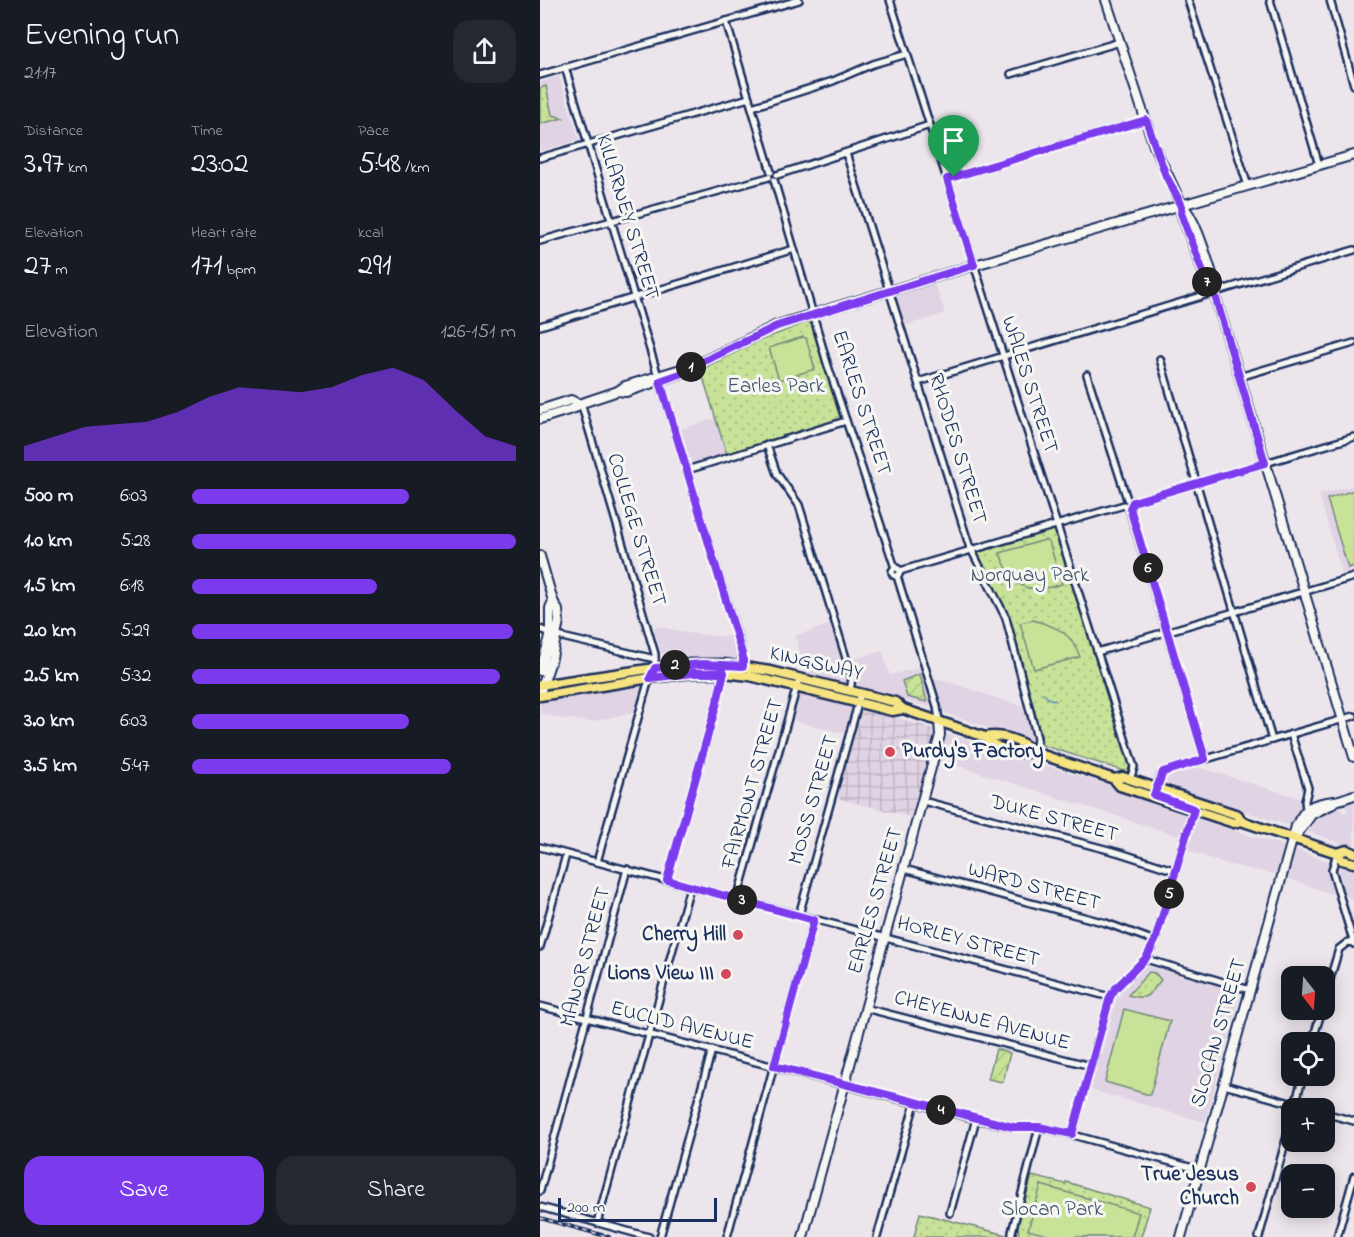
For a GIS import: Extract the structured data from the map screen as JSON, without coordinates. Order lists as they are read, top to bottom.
{
  "streets": {
    "main road": ["KINGSWAY"],
    "street": [
      "KILLARNEY STREET",
      "WALES STREET",
      "EARLES STREET",
      "RHODES STREET",
      "COLLEGE STREET",
      "FAIRMONT STREET",
      "MOSS STREET",
      "DUKE STREET",
      "WARD STREET",
      "HORLEY STREET",
      "MANOR STREET",
      "CHEYENNE AVENUE",
      "EUCLID AVENUE",
      "SLOCAN STREET"
    ]
  },
  "crossings": [
    ["KILLARNEY STREET", "KINGSWAY"],
    ["WALES STREET", "KINGSWAY"],
    ["EARLES STREET", "KINGSWAY"],
    ["EARLES STREET", "DUKE STREET"],
    ["EARLES STREET", "WARD STREET"],
    ["EARLES STREET", "HORLEY STREET"],
    ["EARLES STREET", "CHEYENNE AVENUE"],
    ["EARLES STREET", "EUCLID AVENUE"],
    ["RHODES STREET", "KINGSWAY"],
    ["COLLEGE STREET", "KINGSWAY"],
    ["KINGSWAY", "FAIRMONT STREET"],
    ["KINGSWAY", "MOSS STREET"],
    ["KINGSWAY", "SLOCAN STREET"],
    ["FAIRMONT STREET", "HORLEY STREET"],
    ["MOSS STREET", "HORLEY STREET"],
    ["HORLEY STREET", "MANOR STREET"],
    ["MANOR STREET", "EUCLID AVENUE"],
    ["EUCLID AVENUE", "SLOCAN STREET"]
  ],
  "parks": ["Earles Park", "Norquay Park", "Slocan Park"],
  "places": [
    "Purdy's Factory",
    "Cherry Hill",
    "Lions View III",
    "True Jesus Church"
  ],
  "scale_bar": "200 m",
  "north": "bottom",
  "page": {
    "heading": ["Evening run", "21:17"],
    "stats": [
      ["Distance", "3.97 km"],
      ["Time", "23:02"],
      ["Pace", "5:48 /km"],
      ["Elevation", "27 m"],
      ["Heart rate", "171 bpm"],
      ["kcal", "291"]
    ],
    "pins": [
      "7",
      "1",
      "6",
      "2",
      "5",
      "3",
      "4"
    ],
    "chart": ["Elevation", "126–151 m"],
    "list": [
      {
        "name": "500 m",
        "note": "6:03"
      },
      {
        "name": "1.0 km",
        "note": "5:28"
      },
      {
        "name": "1.5 km",
        "note": "6:18"
      },
      {
        "name": "2.0 km",
        "note": "5:29"
      },
      {
        "name": "2.5 km",
        "note": "5:32"
      },
      {
        "name": "3.0 km",
        "note": "6:03"
      },
      {
        "name": "3.5 km",
        "note": "5:47"
      }
    ],
    "map_buttons": ["+", "−"],
    "buttons": ["Save", "Share"],
    "scale": "200 m"
  }
}
